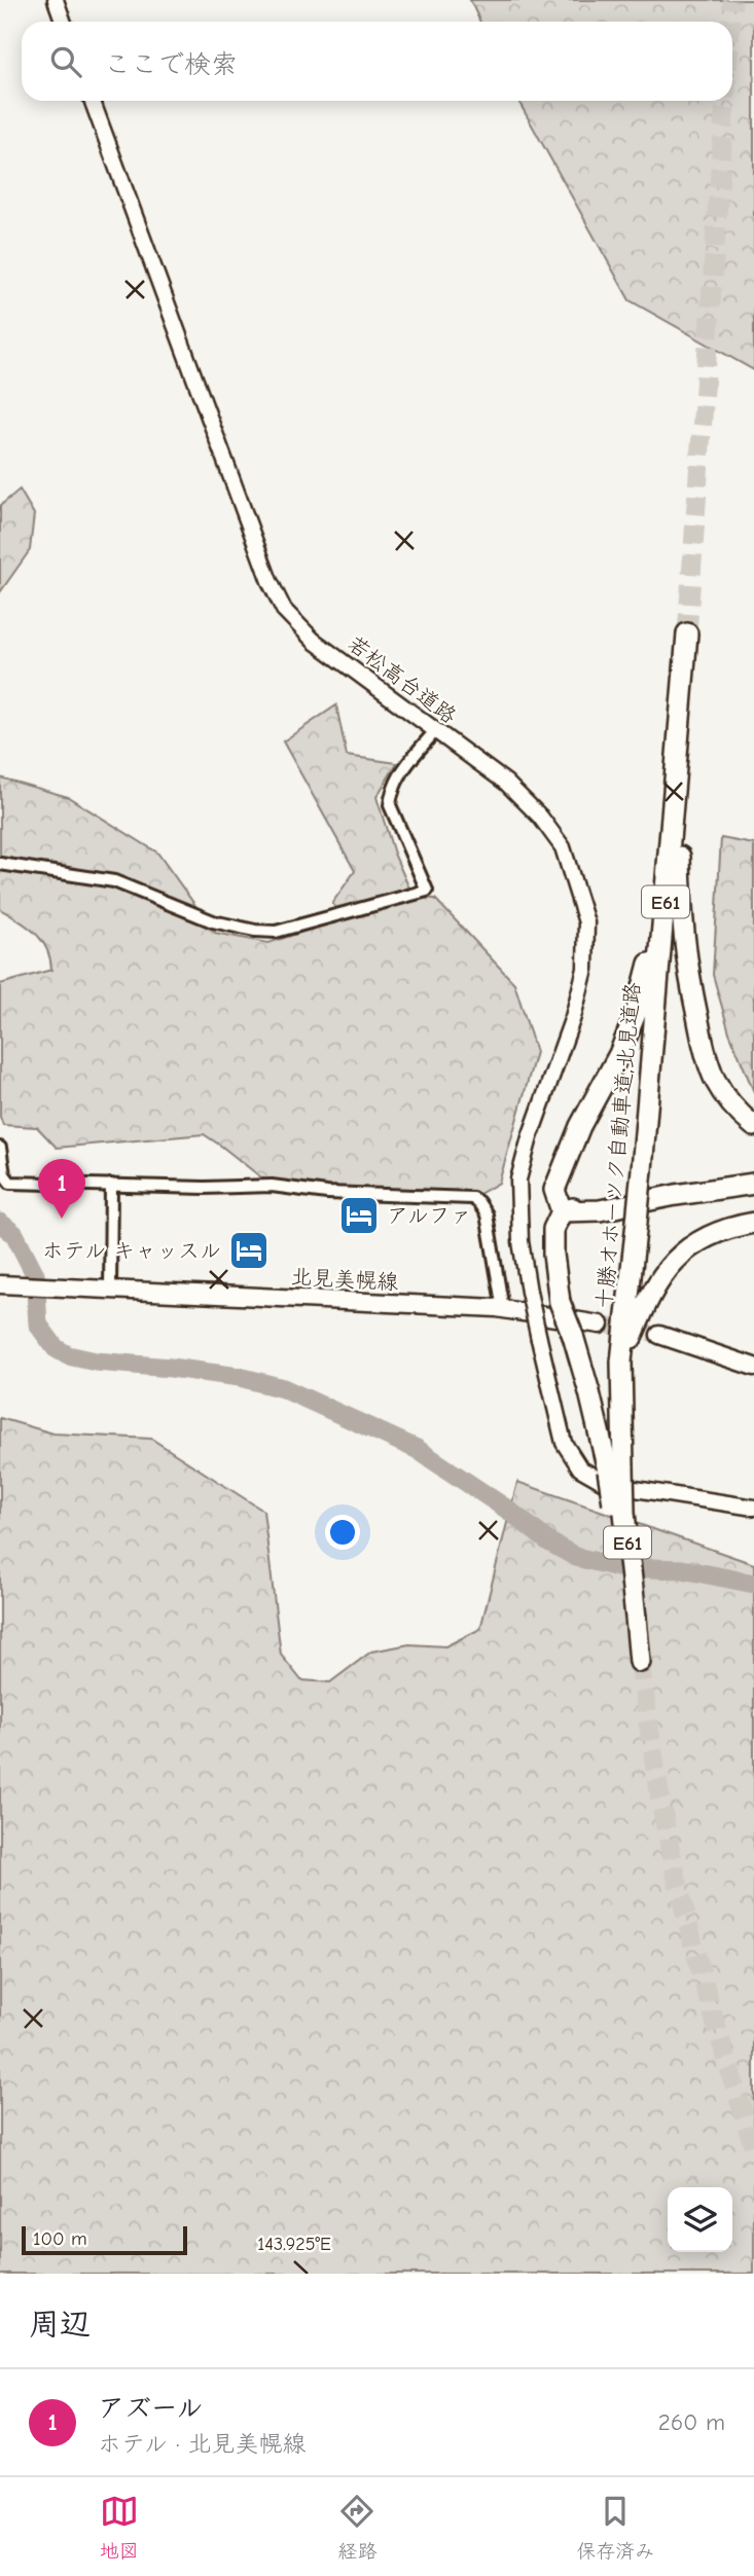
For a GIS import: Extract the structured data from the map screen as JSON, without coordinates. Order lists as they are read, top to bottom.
{
  "streets": {
    "highway": ["E61", "十勝オホーツク自動車道;北見道路"],
    "main road": ["北見美幌線"],
    "street": ["若松高台道路"]
  },
  "places": {
    "hotel": ["アルファ", "ホテル キャッスル"]
  },
  "scale_bar": "100 m",
  "page": {
    "search": "ここで検索",
    "pins": "1",
    "scale": "100 m",
    "heading": "周辺",
    "list": [
      {
        "mark": "1",
        "name": "アズール",
        "note": "ホテル · 北見美幌線",
        "value": "260 m"
      }
    ],
    "nav": ["地図", "経路", "保存済み"]
  },
  "coordinates": ["143.925°E"]
}
